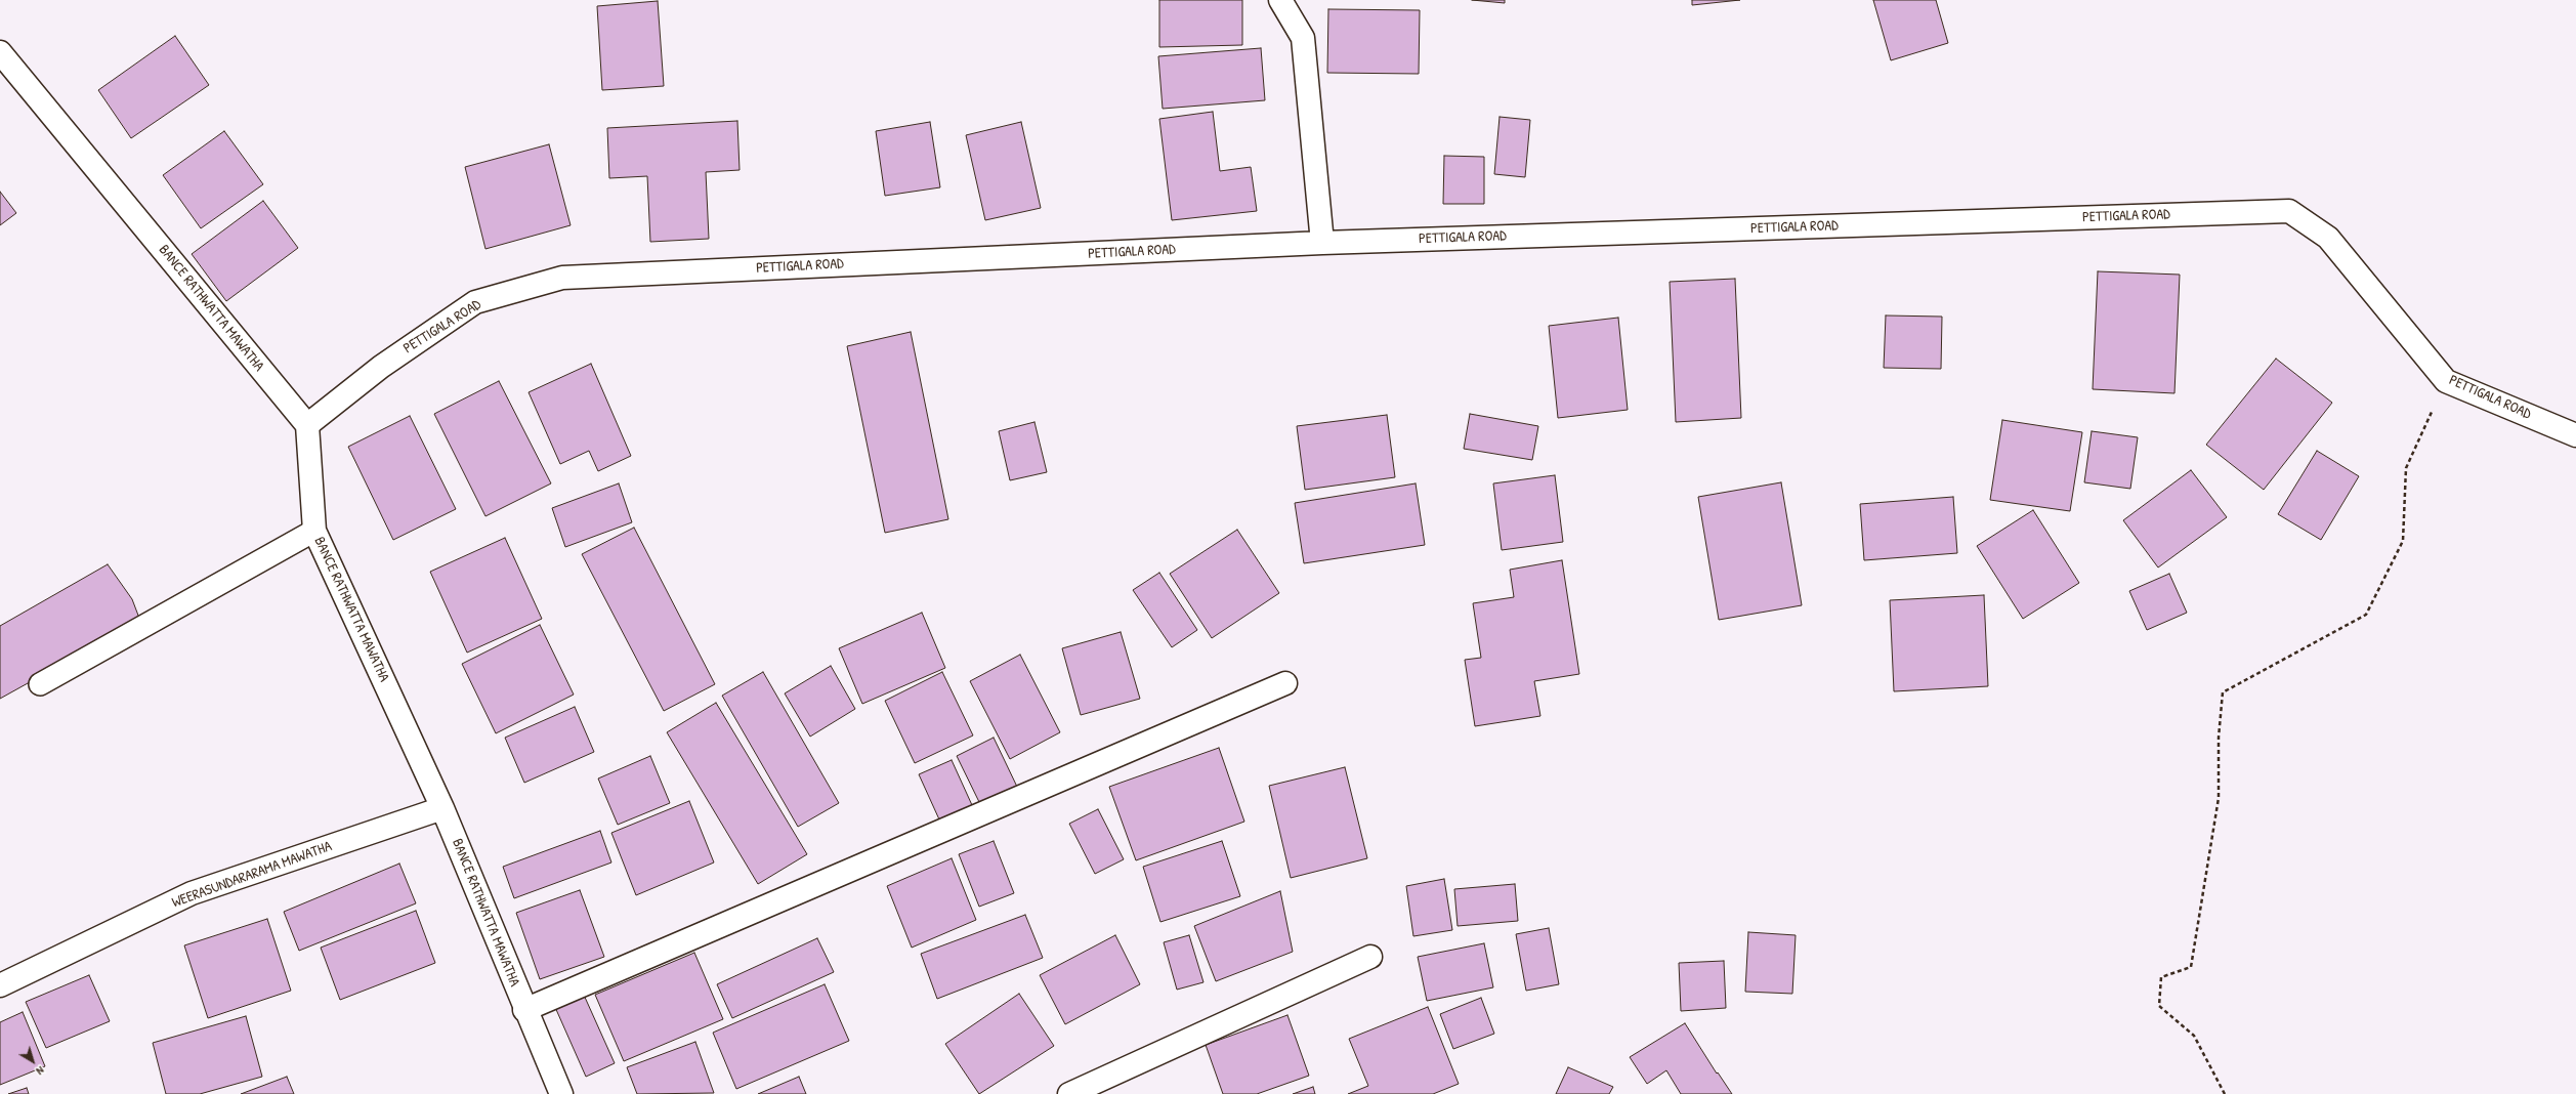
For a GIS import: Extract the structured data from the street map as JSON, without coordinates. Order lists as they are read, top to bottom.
{
  "streets": {
    "street": ["PETTIGALA ROAD", "BANCE RATHWATTA MAWATHA", "WEERASUNDARARAMA MAWATHA"]
  },
  "crossings": [
    ["PETTIGALA ROAD", "BANCE RATHWATTA MAWATHA"],
    ["BANCE RATHWATTA MAWATHA", "WEERASUNDARARAMA MAWATHA"]
  ],
  "north": "bottom right"
}
